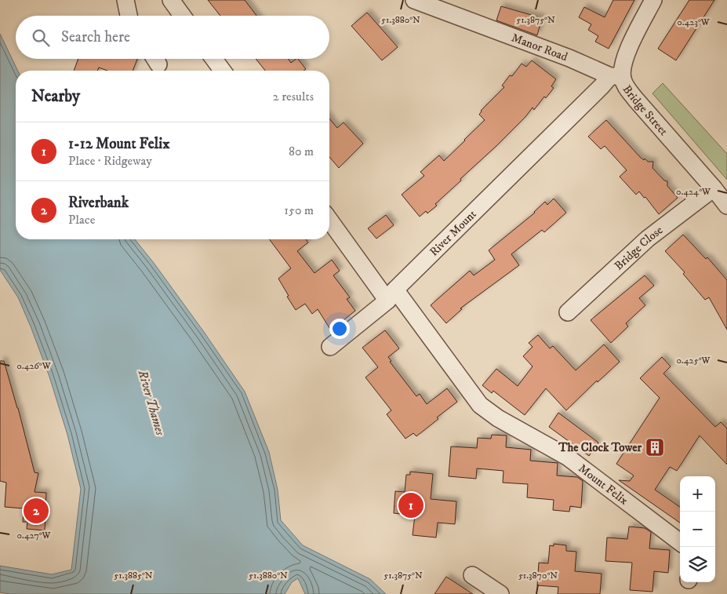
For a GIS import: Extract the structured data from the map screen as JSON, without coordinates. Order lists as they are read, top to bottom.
{
  "streets": {
    "street": [
      "Manor Road",
      "Bridge Street",
      "River Mount",
      "Bridge Close",
      "Mount Felix"
    ]
  },
  "crossings": [
    ["Manor Road", "Bridge Street"],
    ["Manor Road", "River Mount"],
    ["Bridge Street", "River Mount"],
    ["Bridge Street", "Bridge Close"],
    ["River Mount", "Mount Felix"]
  ],
  "water": ["River Thames"],
  "places": {
    "building": ["The Clock Tower"]
  },
  "page": {
    "search": "Search here",
    "heading": ["Nearby", "2 results"],
    "list": [
      {
        "mark": "1",
        "name": "1-12 Mount Felix",
        "note": "Place · Ridgeway",
        "value": "80 m"
      },
      {
        "mark": "2",
        "name": "Riverbank",
        "note": "Place",
        "value": "150 m"
      }
    ],
    "map_buttons": ["+", "−"],
    "pins": ["1", "2"]
  },
  "coordinates": [
    "51.3880°N",
    "51.3875°N",
    "0.423°W",
    "0.424°W",
    "0.425°W",
    "0.426°W",
    "0.427°W",
    "51.3885°N",
    "51.3870°N"
  ]
}
